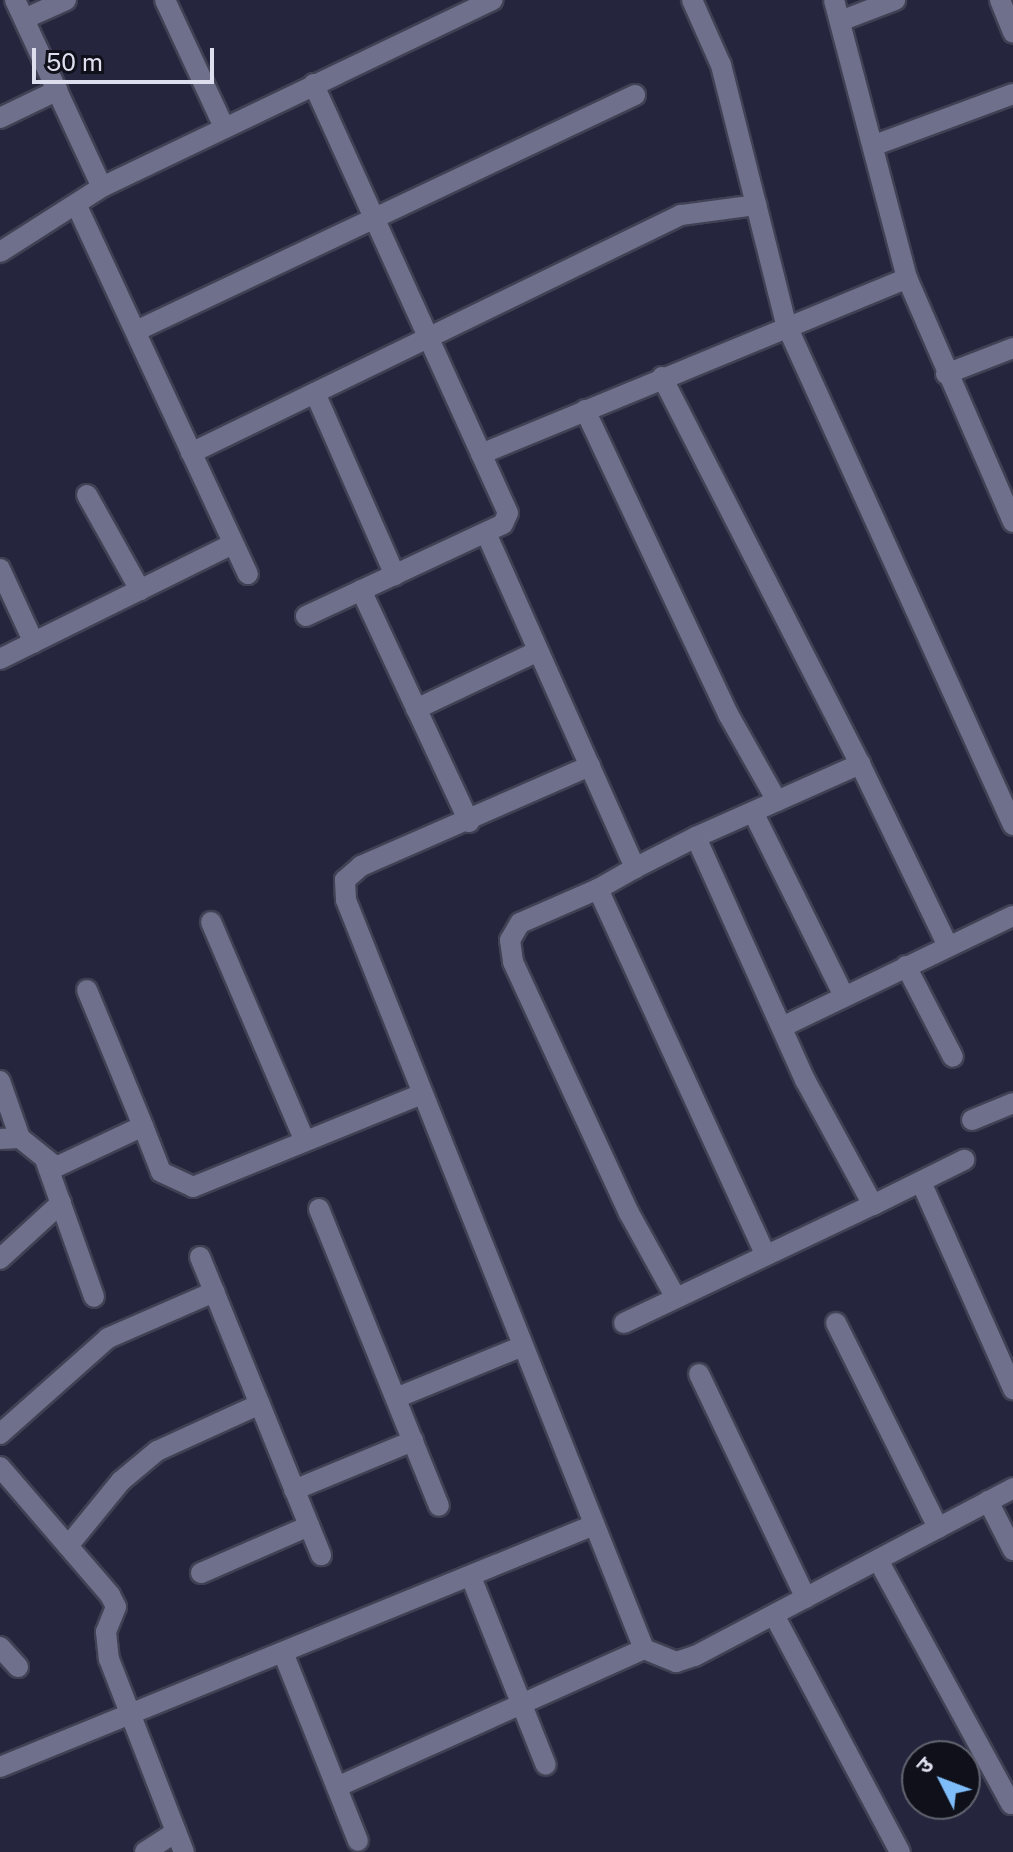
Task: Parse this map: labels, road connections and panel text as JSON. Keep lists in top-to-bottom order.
{
  "scale_bar": "50 m",
  "north": "top left"
}
